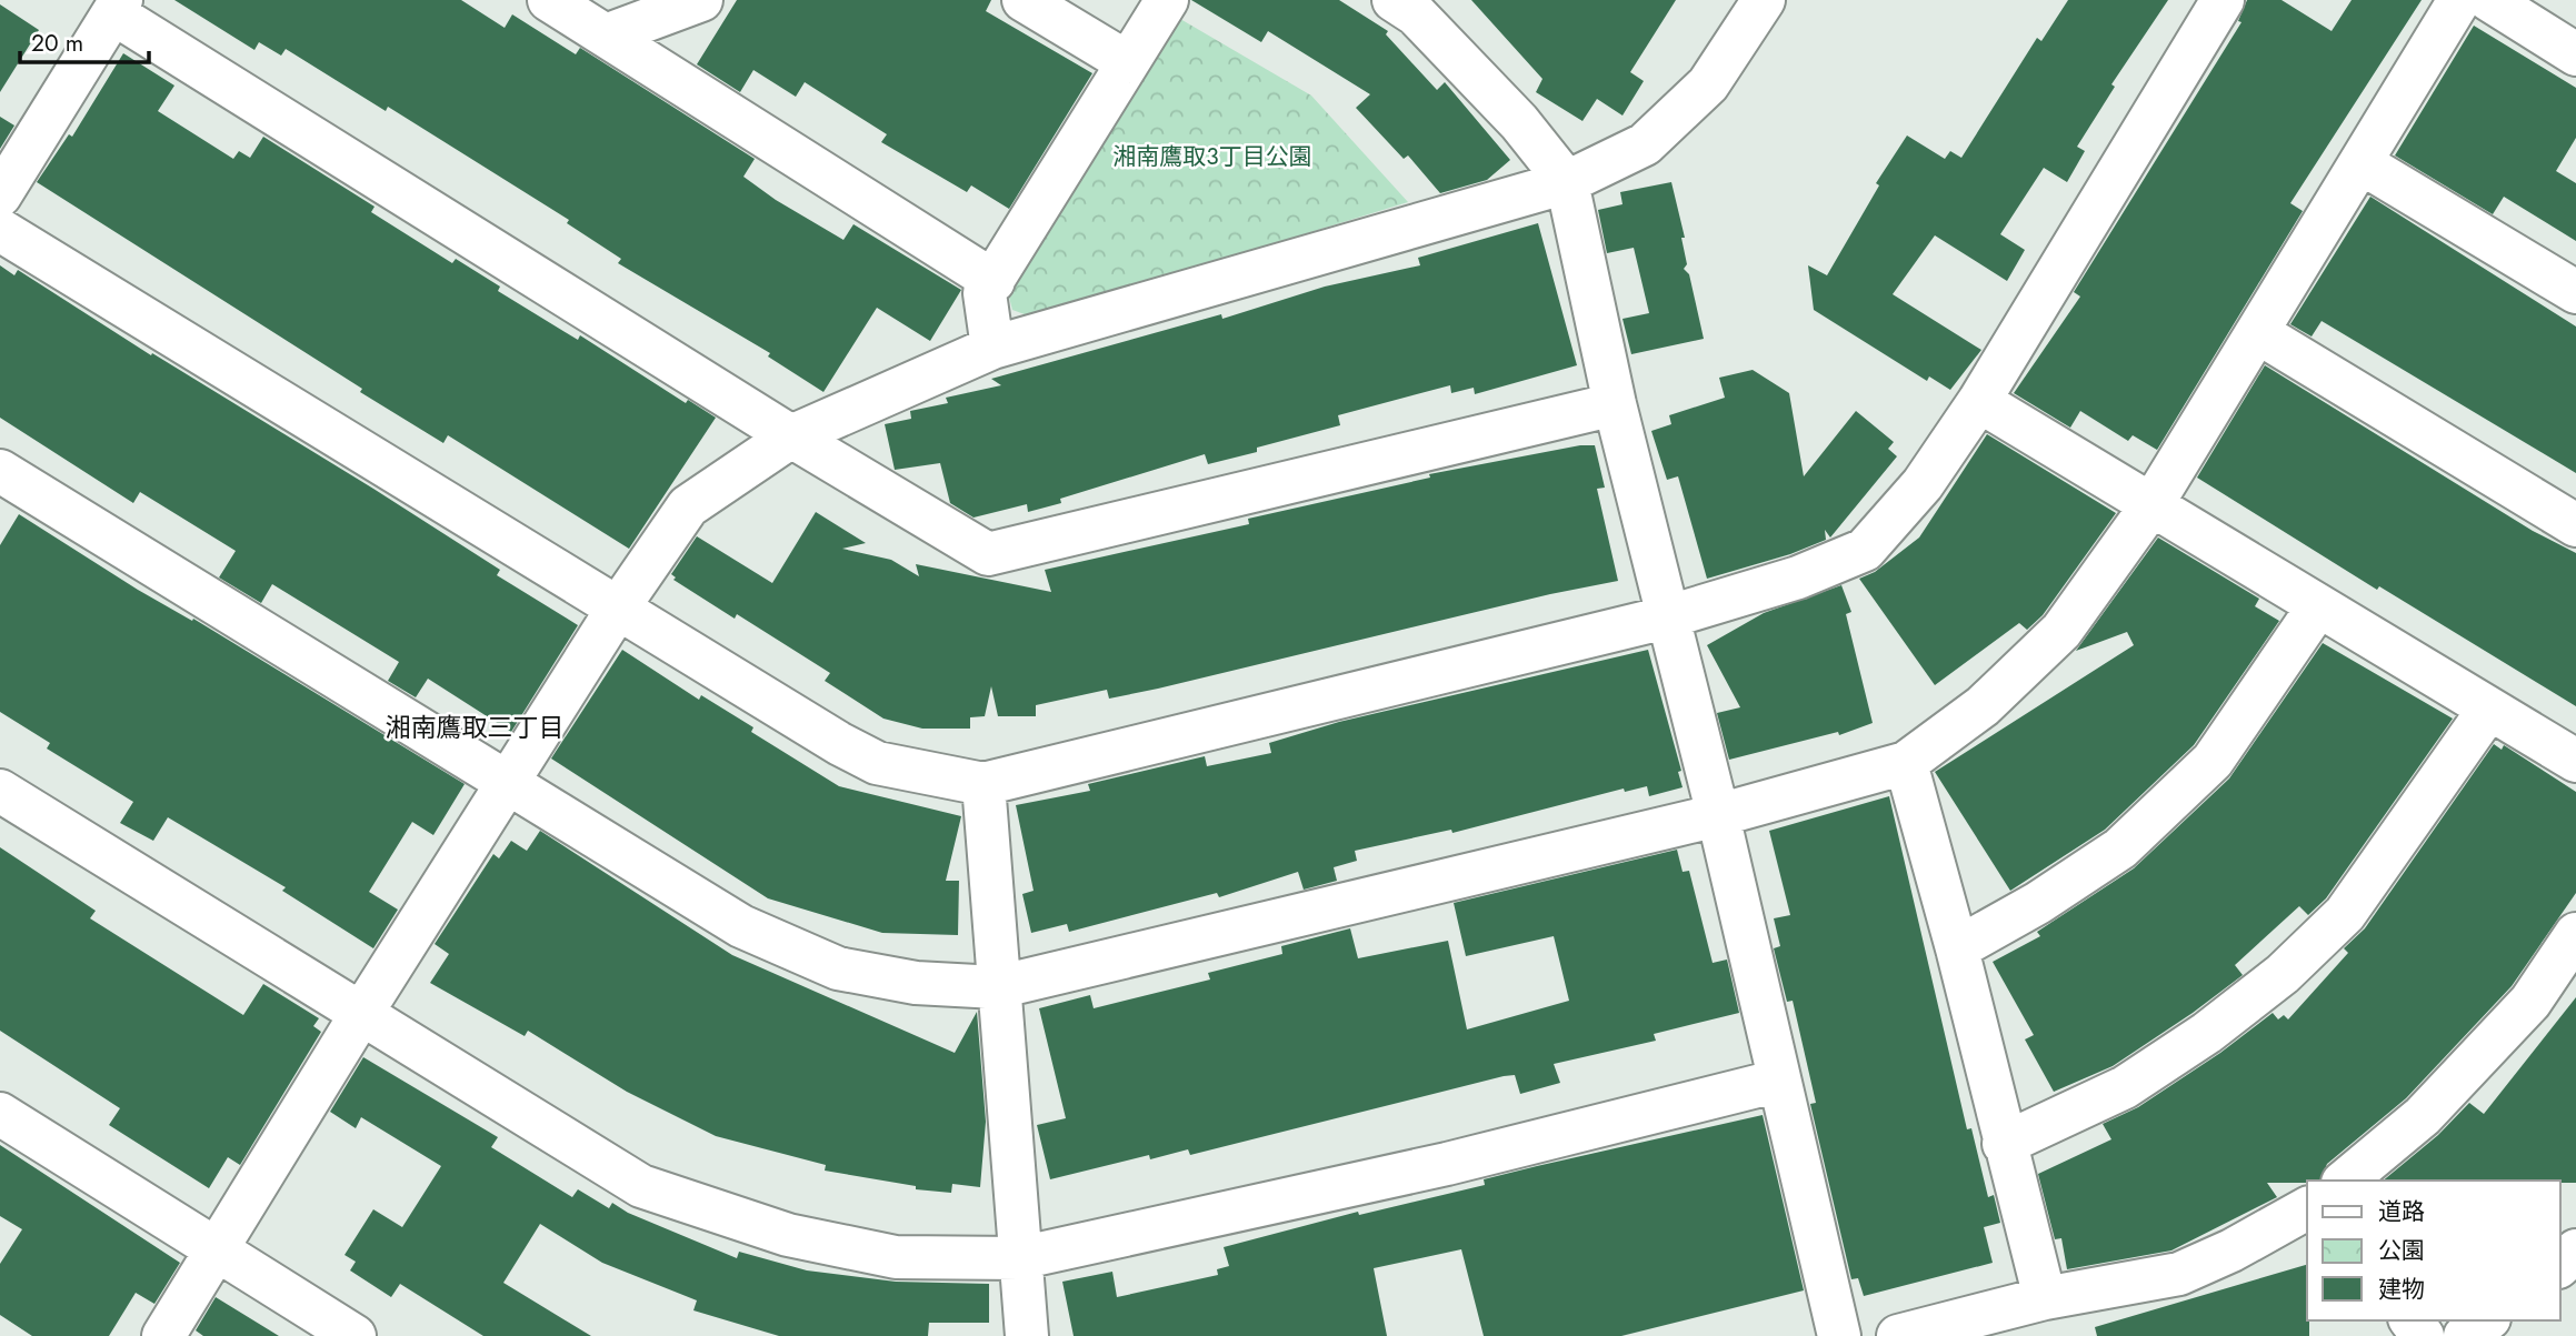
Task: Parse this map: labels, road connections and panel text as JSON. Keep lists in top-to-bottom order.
{
  "districts": ["湘南鷹取三丁目"],
  "parks": ["湘南鷹取3丁目公園"],
  "legend": ["道路", "公園", "建物"],
  "scale_bar": "20 m"
}
